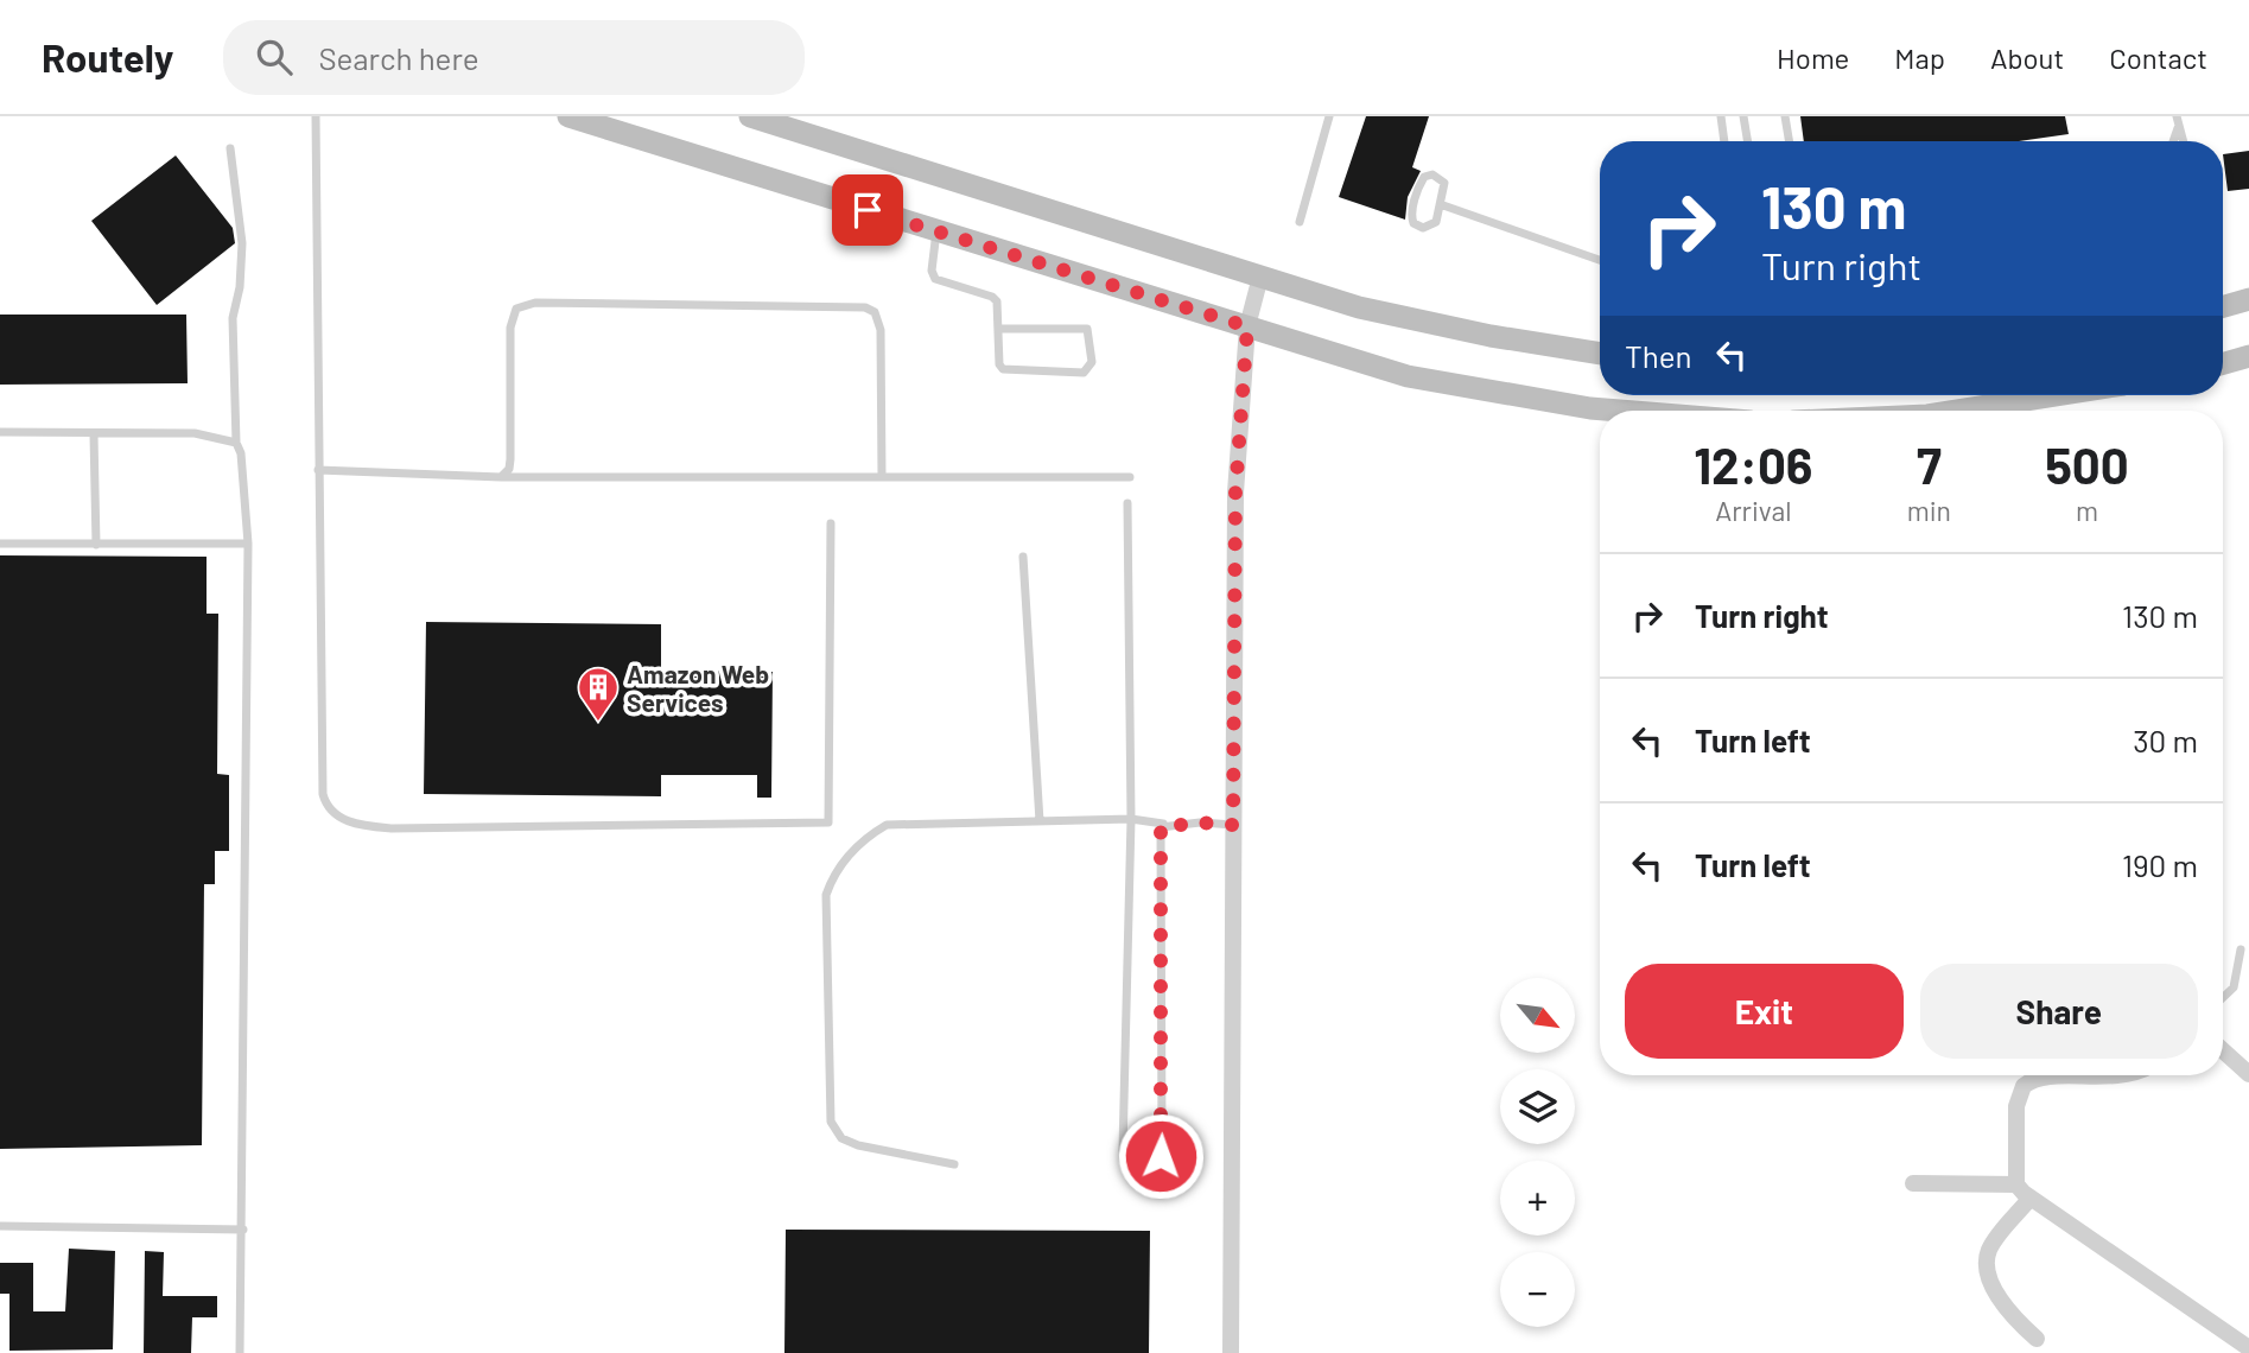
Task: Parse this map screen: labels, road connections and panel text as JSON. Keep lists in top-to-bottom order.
{
  "places": {
    "building": ["Amazon Web Services"]
  },
  "north": "bottom right",
  "page": {
    "header": "Routely",
    "search": "Search here",
    "nav": [
      "Home",
      "Map",
      "About",
      "Contact"
    ],
    "turn": ["130 m", "Turn right"],
    "then": "Then",
    "eta": [
      "12:06",
      "Arrival",
      "7",
      "min",
      "500",
      "m"
    ],
    "list": [
      {
        "name": "Turn right",
        "value": "130 m"
      },
      {
        "name": "Turn left",
        "value": "30 m"
      },
      {
        "name": "Turn left",
        "value": "190 m"
      }
    ],
    "buttons": ["Exit", "Share"],
    "map_buttons": ["+", "−"]
  }
}
